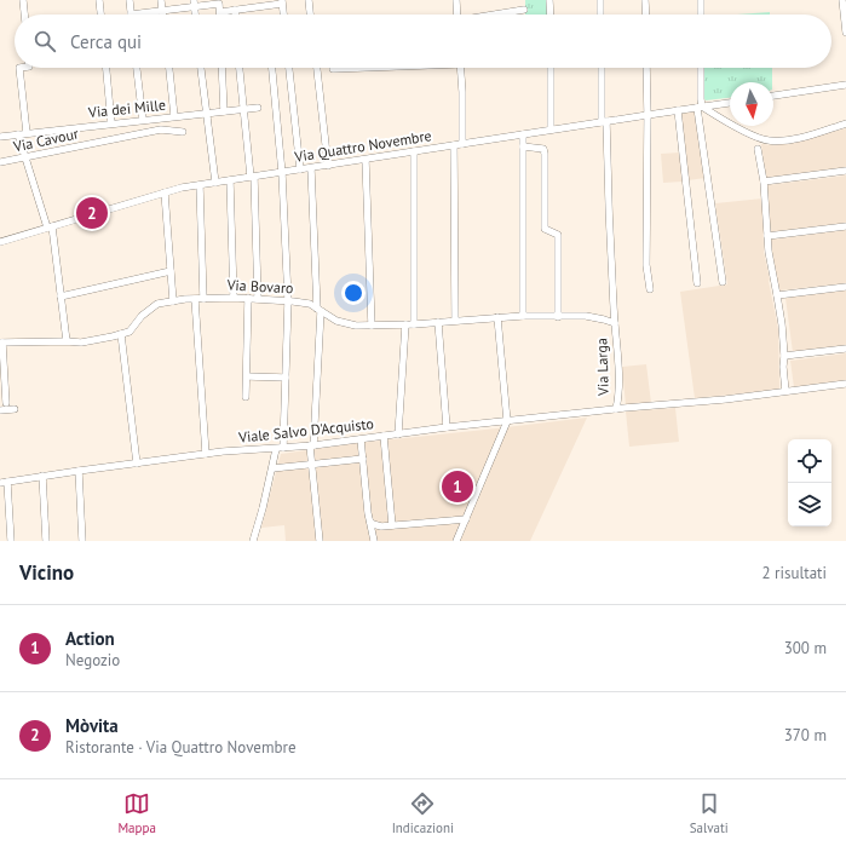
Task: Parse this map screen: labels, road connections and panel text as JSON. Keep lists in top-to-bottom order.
{
  "streets": {
    "street": [
      "Via dei Mille",
      "Via Cavour",
      "Via Quattro Novembre",
      "Via Bovaro",
      "Via Larga",
      "Viale Salvo D'Acquisto"
    ]
  },
  "crossings": [
    ["Via Quattro Novembre", "Via Larga"],
    ["Via Bovaro", "Via Larga"],
    ["Via Larga", "Viale Salvo D'Acquisto"]
  ],
  "north": "bottom",
  "page": {
    "search": "Cerca qui",
    "pins": ["2", "1"],
    "heading": ["Vicino", "2 risultati"],
    "list": [
      {
        "mark": "1",
        "name": "Action",
        "note": "Negozio",
        "value": "300 m"
      },
      {
        "mark": "2",
        "name": "Mòvita",
        "note": "Ristorante · Via Quattro Novembre",
        "value": "370 m"
      }
    ],
    "nav": ["Mappa", "Indicazioni", "Salvati"]
  }
}
